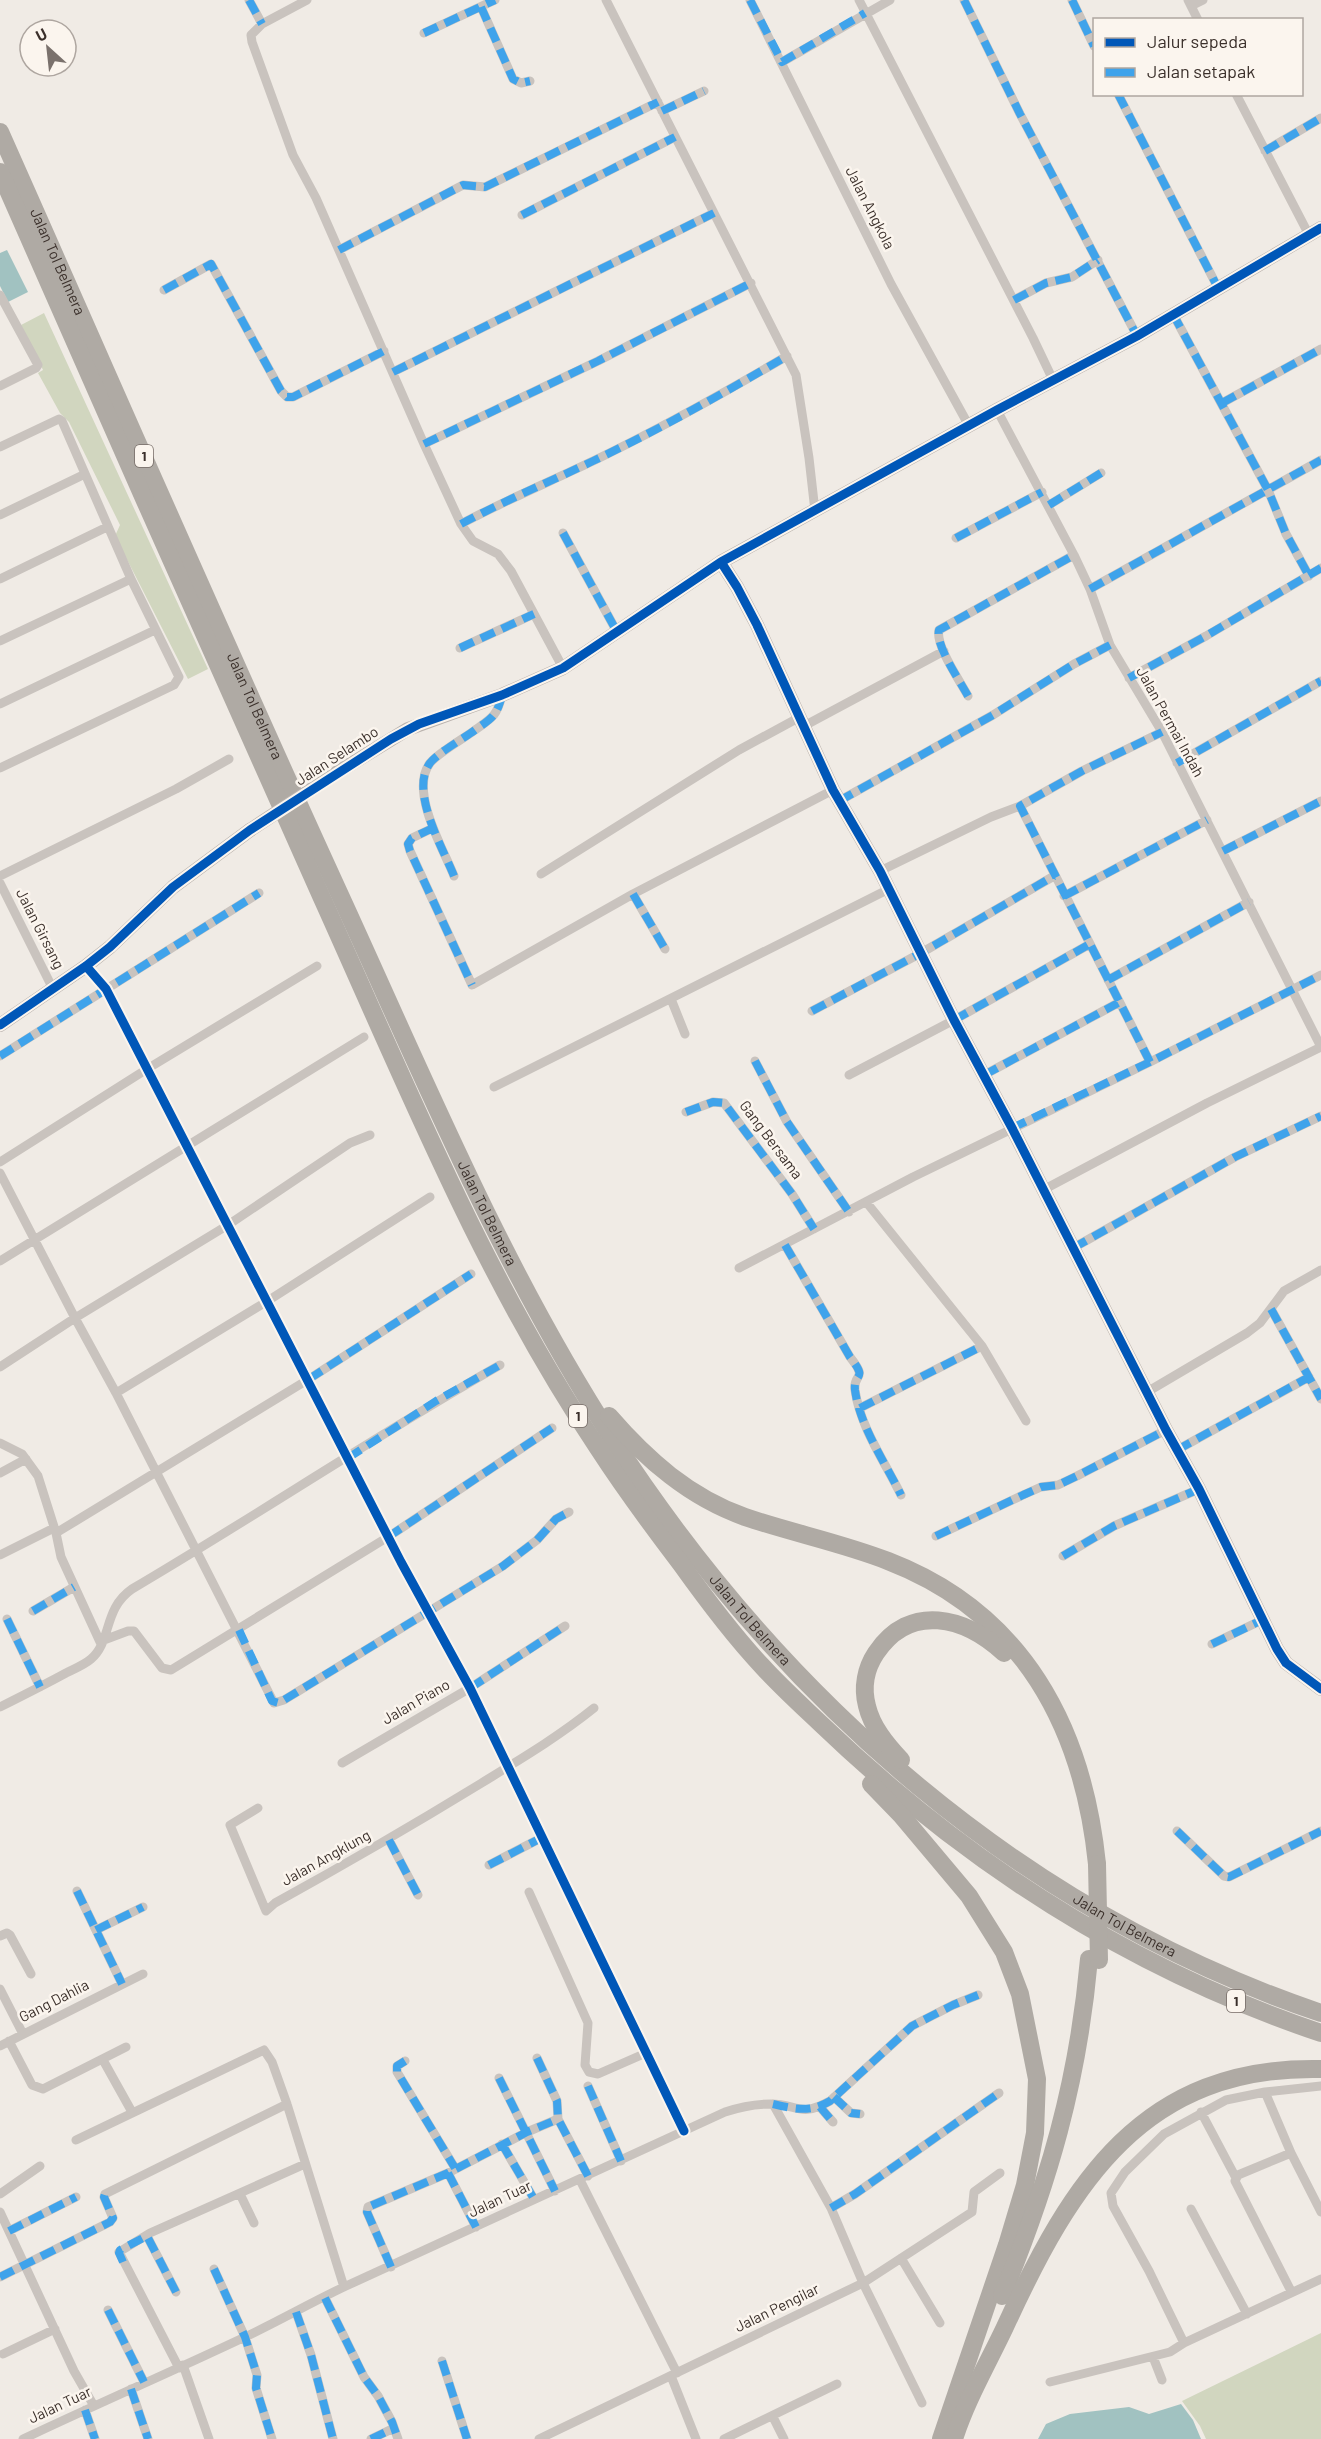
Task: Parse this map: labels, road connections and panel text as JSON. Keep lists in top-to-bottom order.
{
  "streets": {
    "highway": ["Jalan Tol Belmera", "1"],
    "street": [
      "Jalan Angkola",
      "Jalan Permai Indah",
      "Jalan Selambo",
      "Jalan Girsang",
      "Gang Bersama",
      "Jalan Piano",
      "Jalan Angklung",
      "Gang Dahlia",
      "Jalan Tuar",
      "Jalan Pengilar"
    ]
  },
  "crossings": [
    ["Jalan Angkola", "Jalan Selambo"],
    ["Jalan Permai Indah", "Jalan Selambo"],
    ["Jalan Selambo", "Jalan Girsang"]
  ],
  "legend": ["Jalur sepeda", "Jalan setapak"],
  "north": "top left"
}
